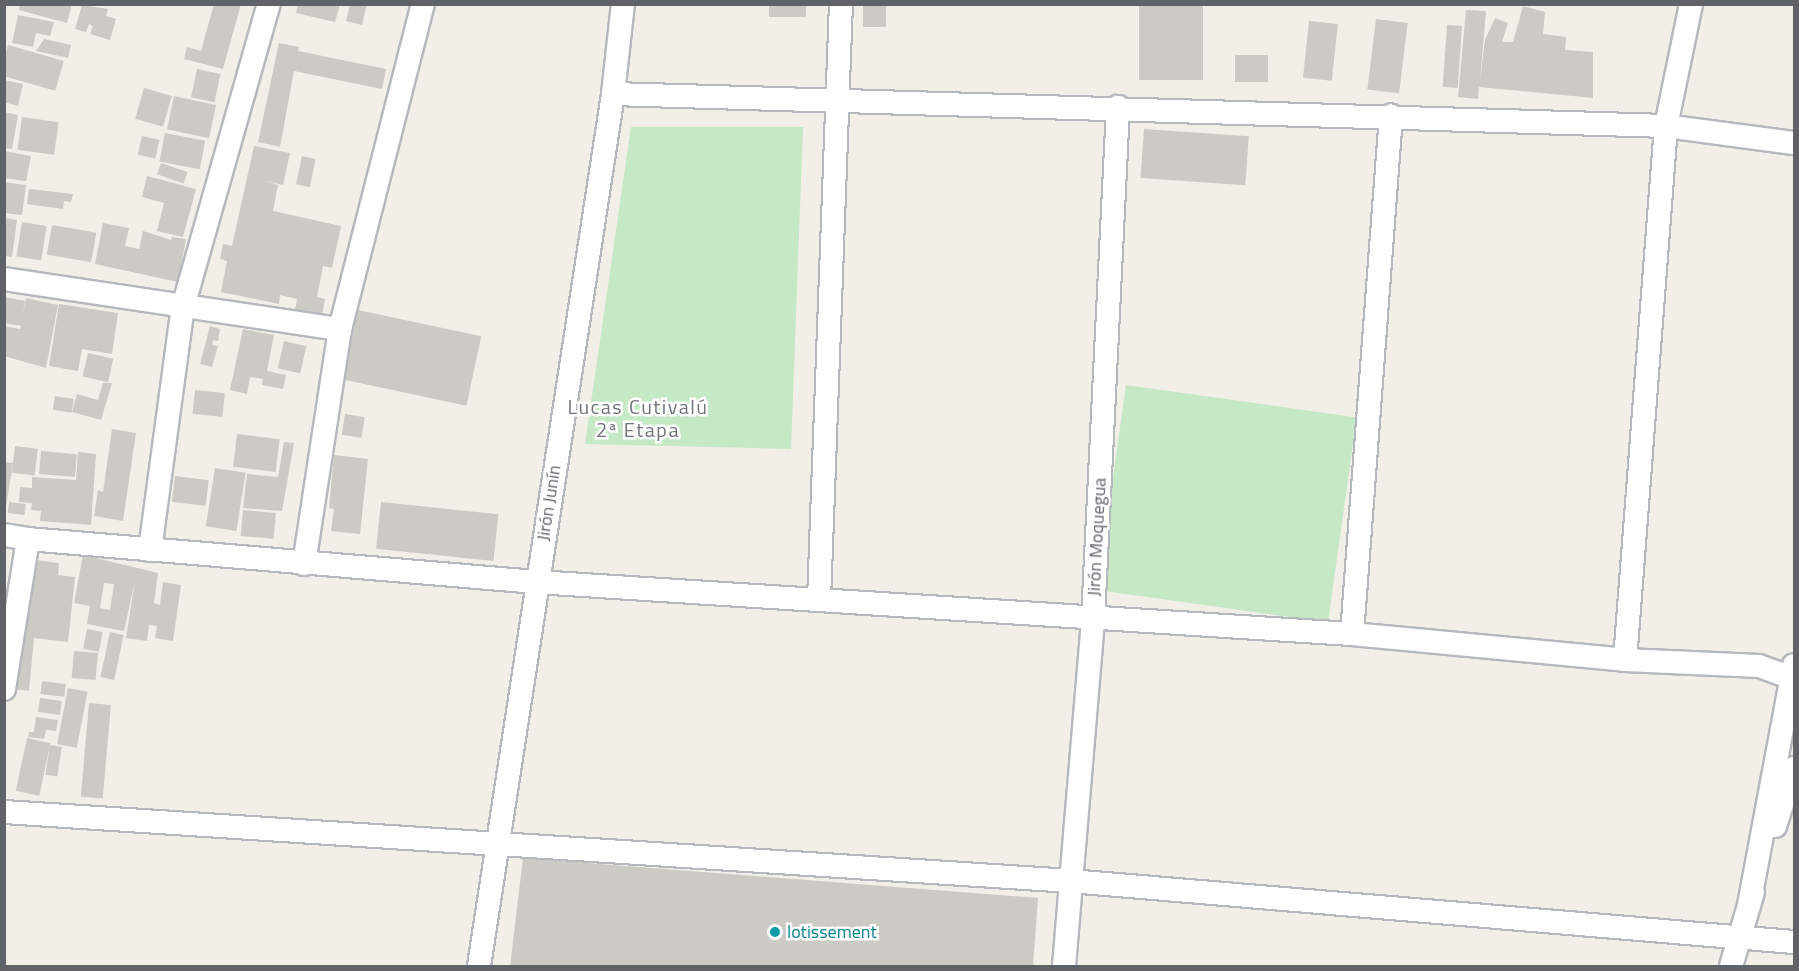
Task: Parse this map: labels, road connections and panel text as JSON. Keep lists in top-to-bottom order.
{
  "streets": {
    "street": ["Jirón Junín", "Jirón Moquegua"]
  },
  "districts": ["Lucas Cutivalú 2ª Etapa"],
  "places": ["lotissement"]
}
